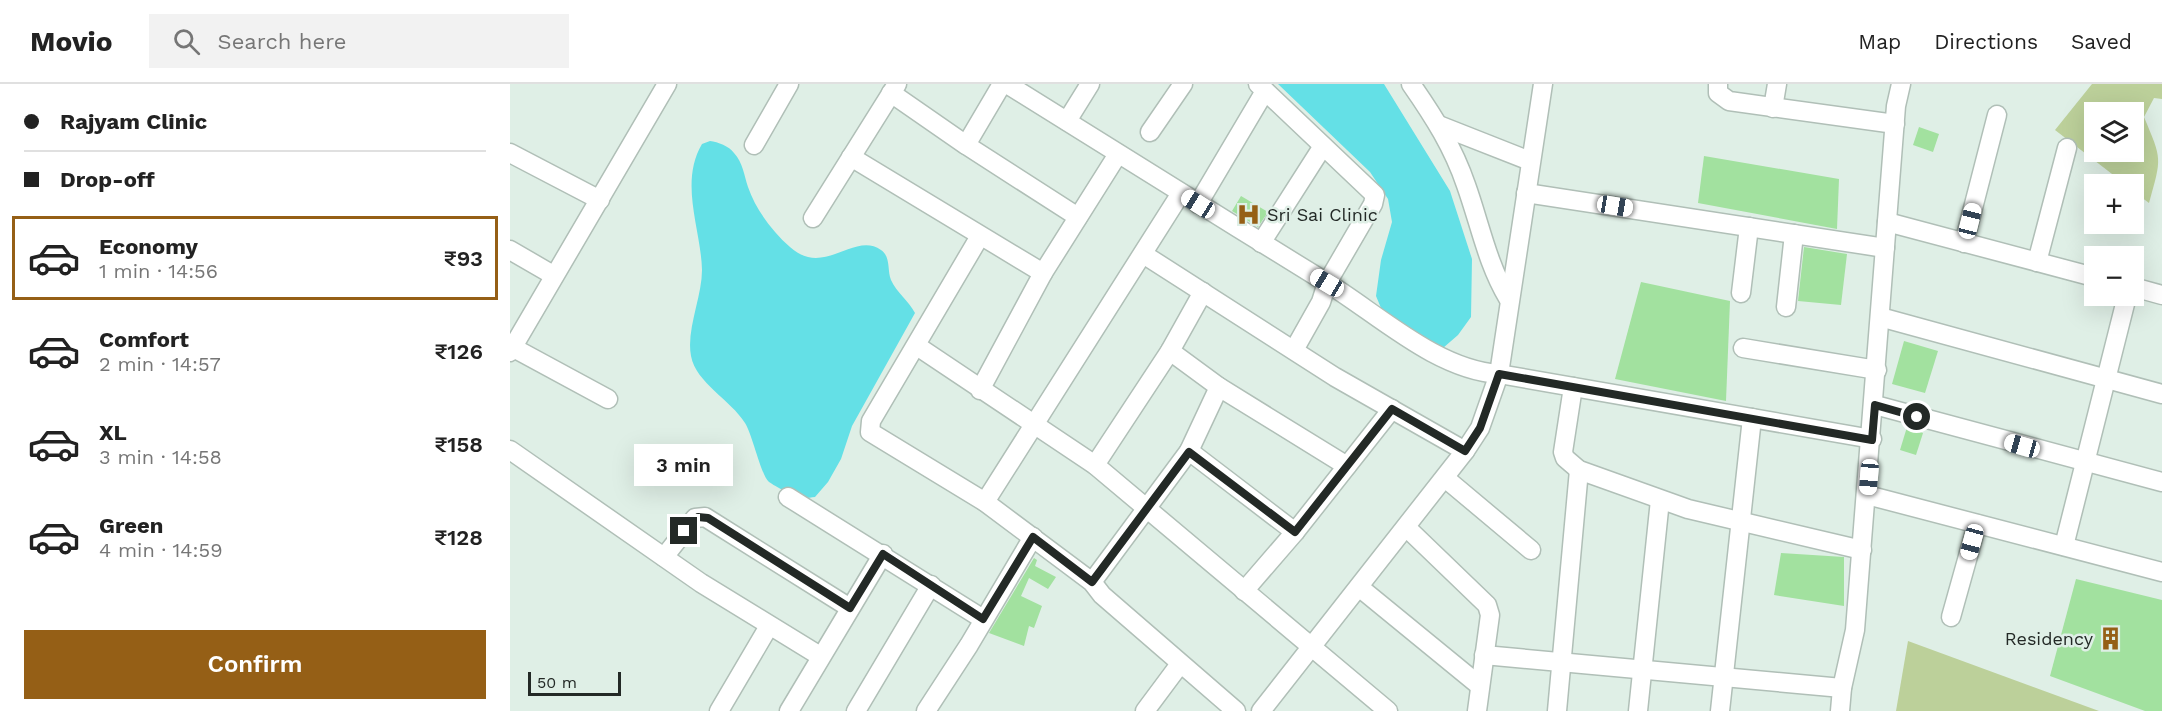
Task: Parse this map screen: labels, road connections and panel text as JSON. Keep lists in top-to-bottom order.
{
  "places": {
    "hospital": ["Sri Sai Clinic"],
    "building": ["Residency"]
  },
  "scale_bar": "50 m",
  "page": {
    "header": "Movio",
    "search": "Search here",
    "nav": ["Map", "Directions", "Saved"],
    "banner": ["Rajyam Clinic", "Drop-off"],
    "map_buttons": ["+", "−"],
    "list": [
      {
        "name": "Economy",
        "note": "1 min · 14:56",
        "value": "₹93"
      },
      {
        "name": "Comfort",
        "note": "2 min · 14:57",
        "value": "₹126"
      },
      {
        "name": "XL",
        "note": "3 min · 14:58",
        "value": "₹158"
      },
      {
        "name": "Green",
        "note": "4 min · 14:59",
        "value": "₹128"
      }
    ],
    "bubble": "3 min",
    "buttons": "Confirm",
    "scale": "50 m"
  }
}
